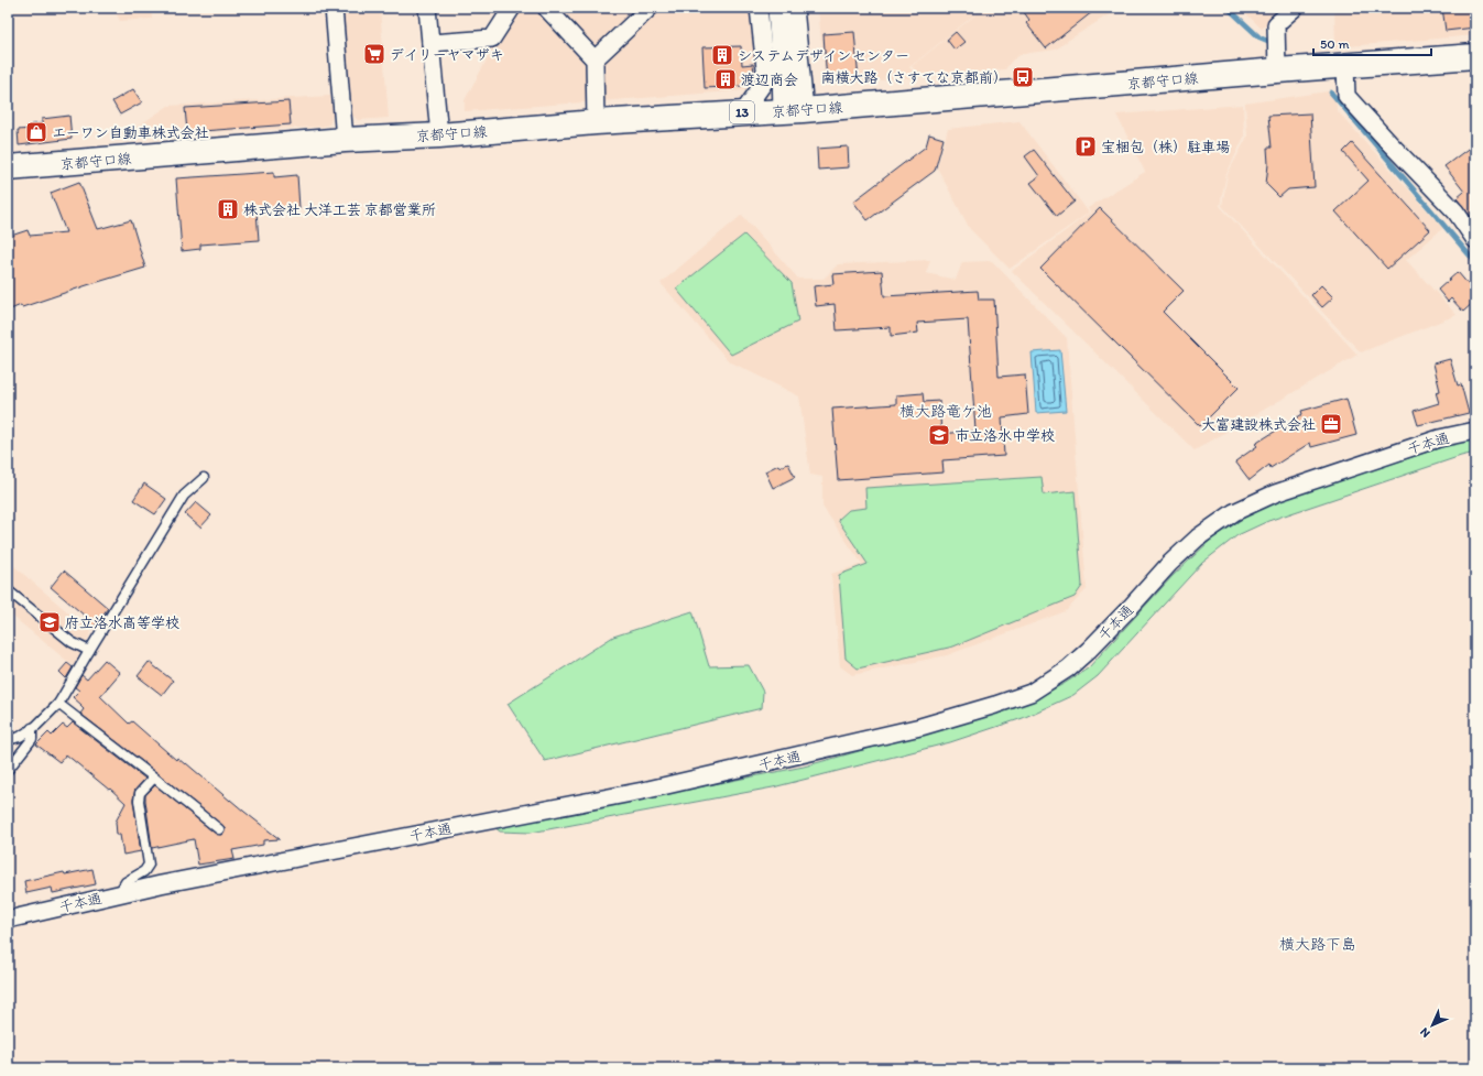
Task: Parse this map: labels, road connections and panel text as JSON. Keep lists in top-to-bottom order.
{
  "streets": {
    "main road": ["京都守口線", "13"],
    "street": ["千本通"]
  },
  "districts": ["横大路竜ケ池", "横大路下島"],
  "places": {
    "supermarket": ["デイリーヤマザキ"],
    "building": ["システムデザインセンター", "渡辺商会", "株式会社 大洋工芸 京都営業所"],
    "bus stop": ["南横大路（さすてな京都前）"],
    "shop": ["エーワン自動車株式会社"],
    "parking": ["宝梱包（株）駐車場"],
    "office": ["大富建設株式会社"],
    "school or university": ["市立洛水中学校", "府立洛水高等学校"]
  },
  "scale_bar": "50 m",
  "north": "bottom left"
}
